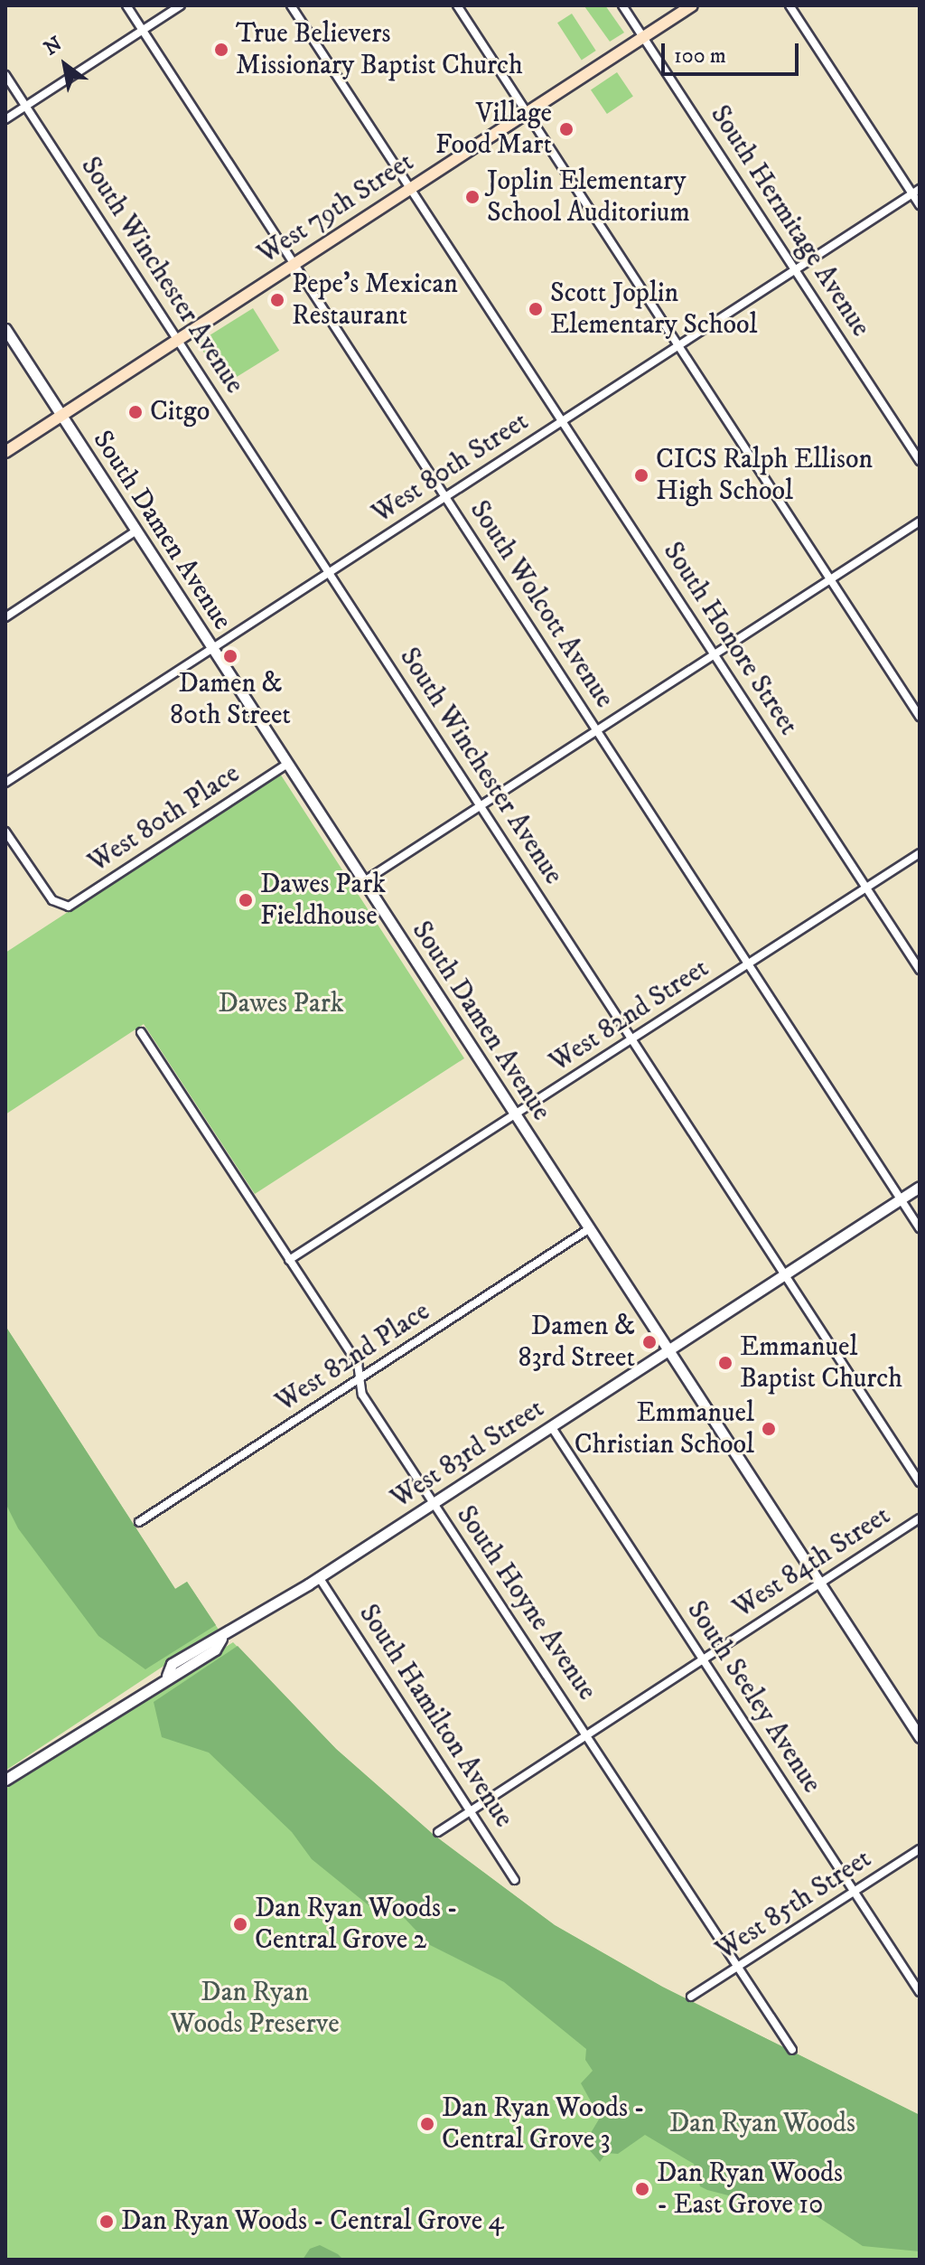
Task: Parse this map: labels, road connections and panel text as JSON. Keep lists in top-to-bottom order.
{
  "streets": {
    "main road": ["West 79th Street"],
    "street": [
      "South Hermitage Avenue",
      "South Winchester Avenue",
      "West 80th Street",
      "South Damen Avenue",
      "South Wolcott Avenue",
      "South Honore Street",
      "West 80th Place",
      "West 82nd Street",
      "West 82nd Place",
      "West 83rd Street",
      "West 84th Street",
      "South Hoyne Avenue",
      "South Seeley Avenue",
      "South Hamilton Avenue",
      "West 85th Street"
    ]
  },
  "crossings": [
    ["West 79th Street", "South Hermitage Avenue"],
    ["West 79th Street", "South Winchester Avenue"],
    ["West 79th Street", "South Damen Avenue"],
    ["West 79th Street", "South Wolcott Avenue"],
    ["West 79th Street", "South Honore Street"],
    ["South Hermitage Avenue", "West 80th Street"],
    ["South Winchester Avenue", "West 80th Street"],
    ["South Winchester Avenue", "West 82nd Street"],
    ["South Winchester Avenue", "West 83rd Street"],
    ["West 80th Street", "South Damen Avenue"],
    ["West 80th Street", "South Wolcott Avenue"],
    ["West 80th Street", "South Honore Street"],
    ["South Damen Avenue", "West 80th Place"],
    ["South Damen Avenue", "West 82nd Street"],
    ["South Damen Avenue", "West 82nd Place"],
    ["South Damen Avenue", "West 83rd Street"],
    ["South Damen Avenue", "West 84th Street"],
    ["South Wolcott Avenue", "West 82nd Street"],
    ["South Wolcott Avenue", "West 83rd Street"],
    ["South Honore Street", "West 82nd Street"],
    ["West 82nd Street", "South Hoyne Avenue"],
    ["West 82nd Place", "South Hoyne Avenue"],
    ["West 83rd Street", "South Hoyne Avenue"],
    ["West 83rd Street", "South Seeley Avenue"],
    ["West 83rd Street", "South Hamilton Avenue"],
    ["West 84th Street", "South Hoyne Avenue"],
    ["West 84th Street", "South Seeley Avenue"],
    ["West 84th Street", "South Hamilton Avenue"],
    ["South Hoyne Avenue", "West 85th Street"],
    ["South Seeley Avenue", "West 85th Street"]
  ],
  "parks": ["Dawes Park", "Dan Ryan Woods Preserve", "Dan Ryan Woods"],
  "places": [
    "True Believers Missionary Baptist Church",
    "Village Food Mart",
    "Joplin Elementary School Auditorium",
    "Pepe's Mexican Restaurant",
    "Scott Joplin Elementary School",
    "Citgo",
    "CICS Ralph Ellison High School",
    "Damen & 80th Street",
    "Dawes Park Fieldhouse",
    "Damen & 83rd Street",
    "Emmanuel Baptist Church",
    "Emmanuel Christian School",
    "Dan Ryan Woods - Central Grove 2",
    "Dan Ryan Woods - Central Grove 3",
    "Dan Ryan Woods - East Grove 10",
    "Dan Ryan Woods - Central Grove 4"
  ],
  "scale_bar": "100 m",
  "north": "top left"
}
